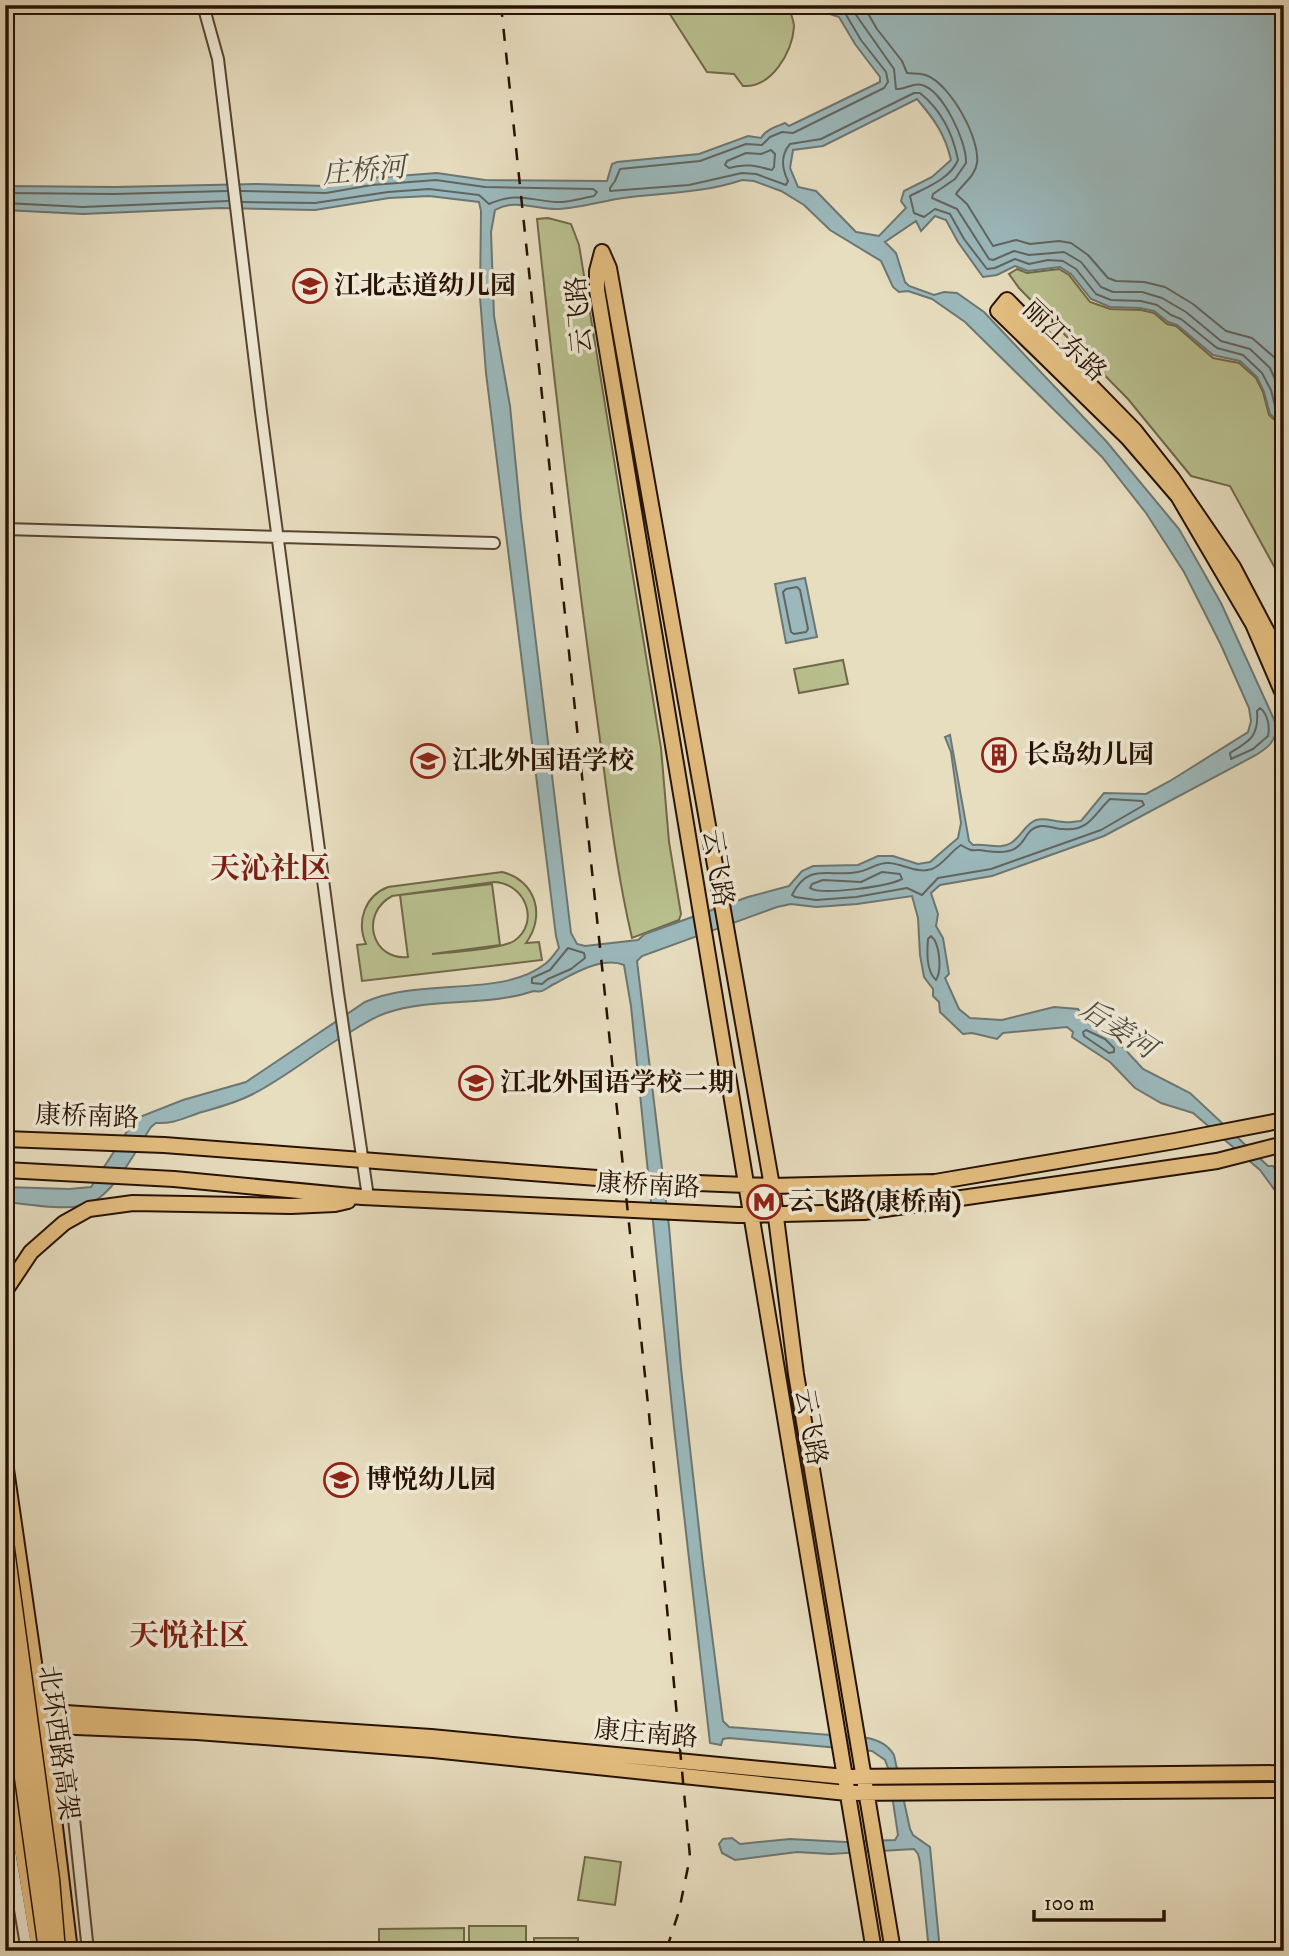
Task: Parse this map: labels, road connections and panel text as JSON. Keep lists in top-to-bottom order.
{
  "streets": {
    "highway": ["北环西路高架"],
    "main road": [
      "云飞路",
      "丽江东路",
      "康桥南路",
      "康庄南路"
    ]
  },
  "crossings": [
    ["云飞路", "康桥南路"],
    ["云飞路", "康庄南路"]
  ],
  "districts": ["天沁社区", "天悦社区"],
  "water": ["庄桥河", "后姜河"],
  "places": {
    "school or university": [
      "江北志道幼儿园",
      "江北外国语学校",
      "江北外国语学校二期",
      "博悦幼儿园"
    ],
    "building": ["长岛幼儿园"],
    "metro station": ["云飞路(康桥南)"]
  },
  "scale_bar": "100 m"
}
